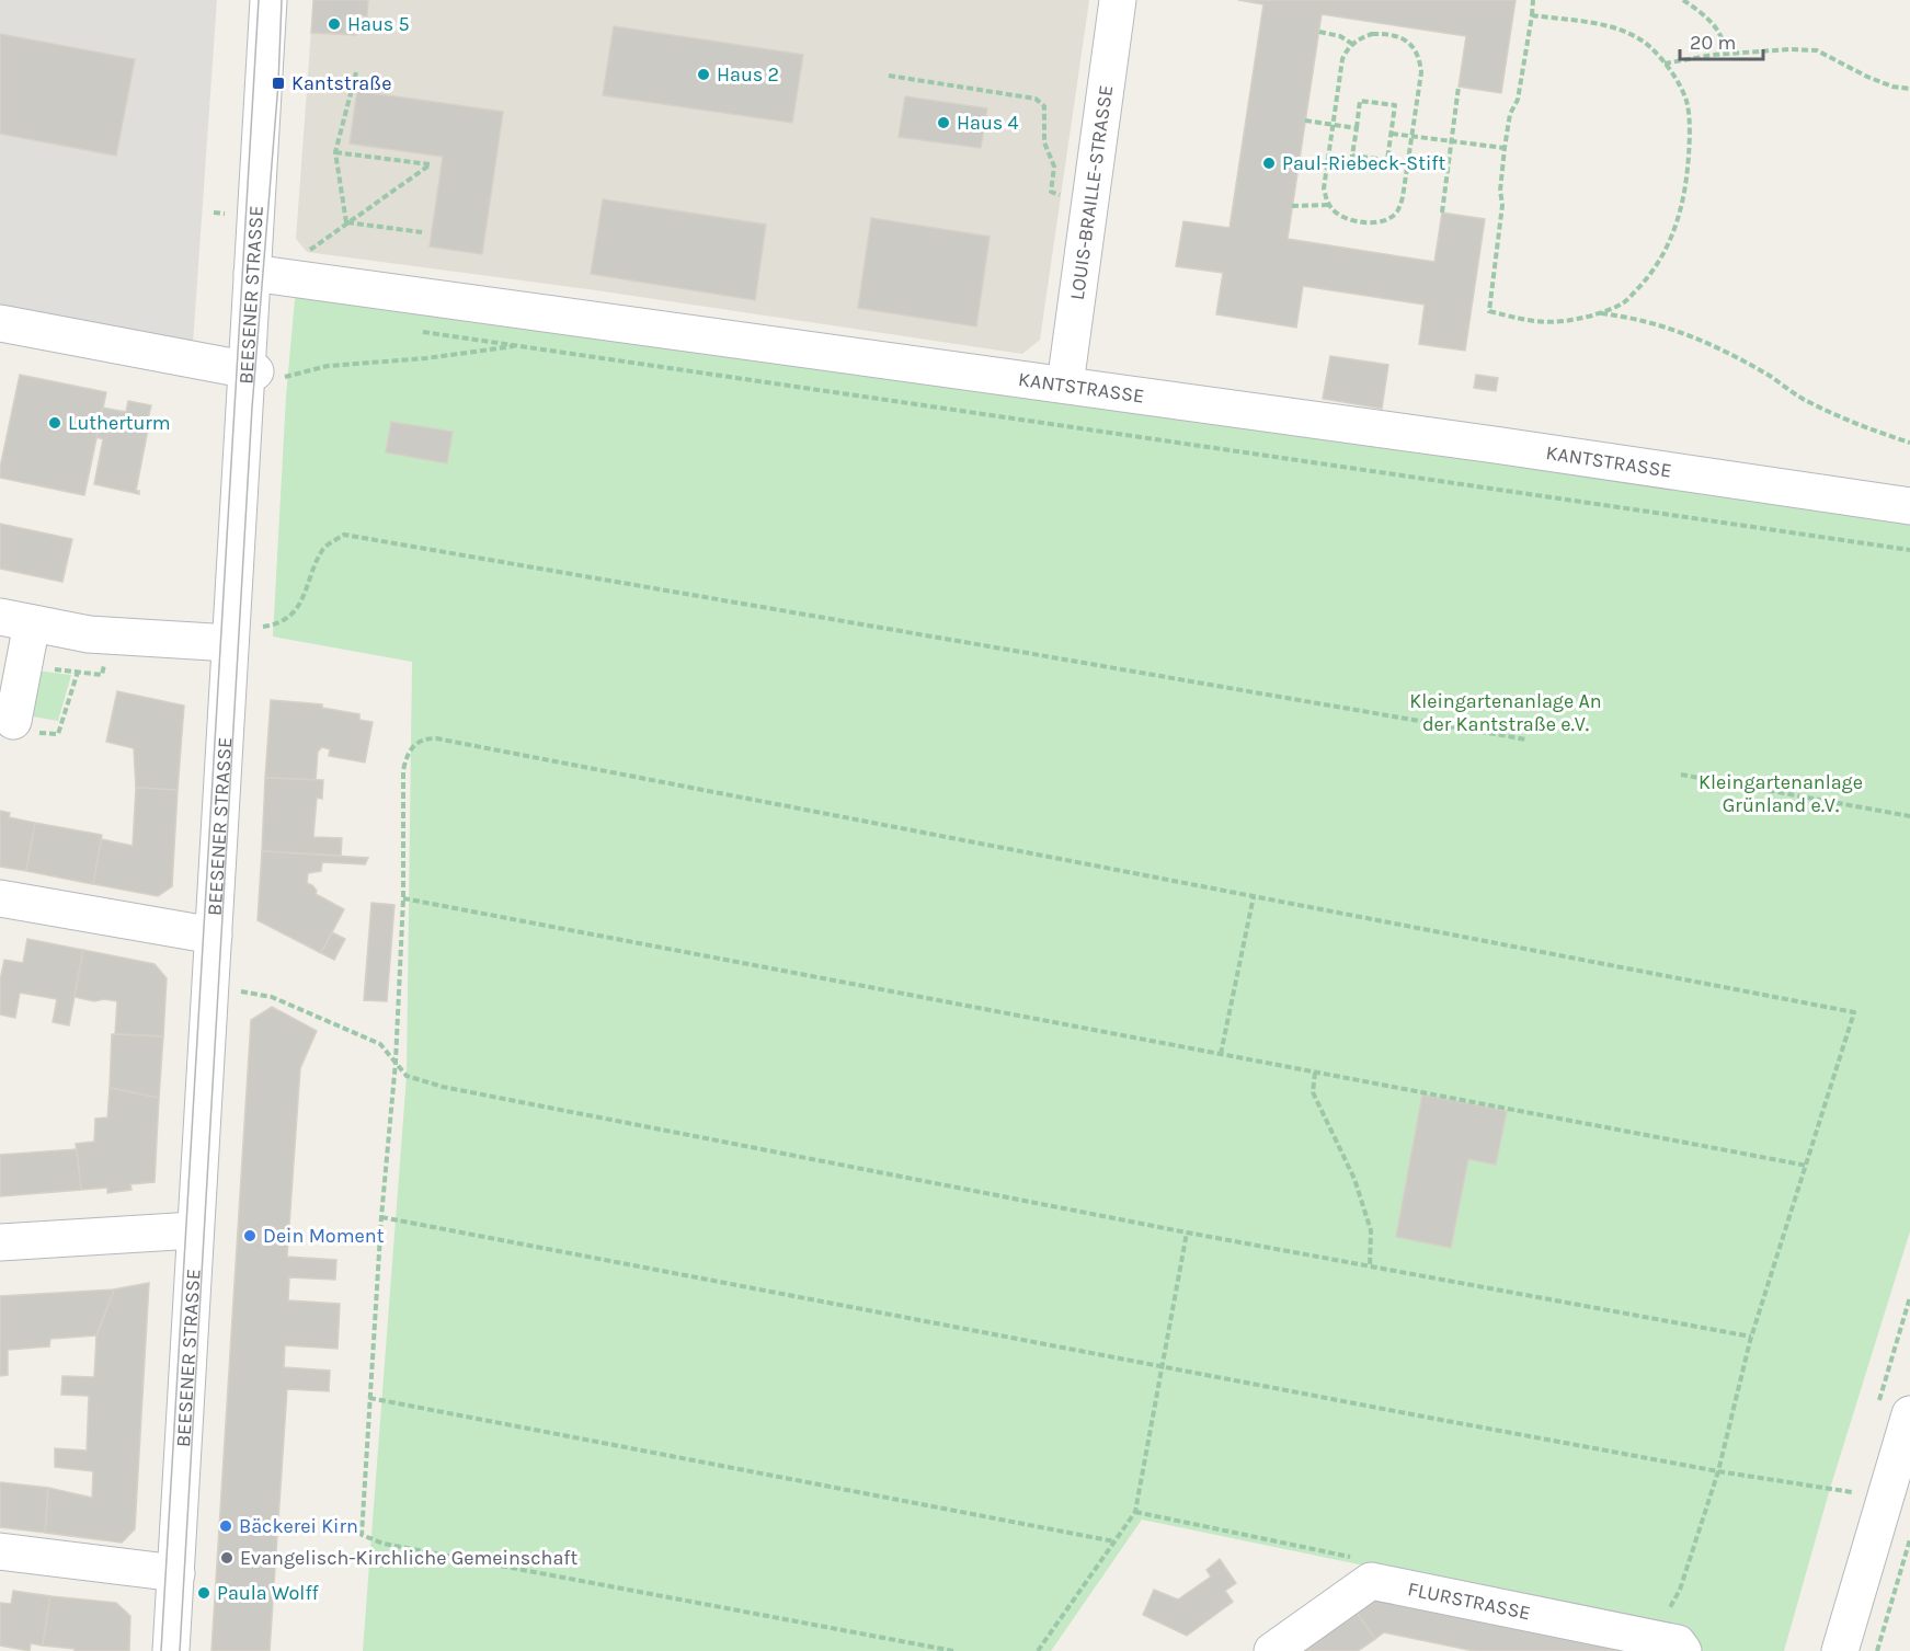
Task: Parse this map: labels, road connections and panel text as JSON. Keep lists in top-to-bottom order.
{
  "streets": {
    "street": [
      "LOUIS-BRAILLE-STRASSE",
      "BEESENER STRASSE",
      "KANTSTRASSE",
      "FLURSTRASSE"
    ]
  },
  "crossings": [
    ["LOUIS-BRAILLE-STRASSE", "KANTSTRASSE"],
    ["BEESENER STRASSE", "KANTSTRASSE"]
  ],
  "parks": ["Kleingartenanlage An der Kantstraße e.V.", "Kleingartenanlage Grünland e.V."],
  "places": {
    "other": [
      "Haus 5",
      "Haus 2",
      "Haus 4",
      "Paul-Riebeck-Stift",
      "Lutherturm",
      "Dein Moment",
      "Bäckerei Kirn",
      "Evangelisch-Kirchliche Gemeinschaft",
      "Paula Wolff"
    ],
    "transit": ["Kantstraße"]
  },
  "scale_bar": "20 m"
}
